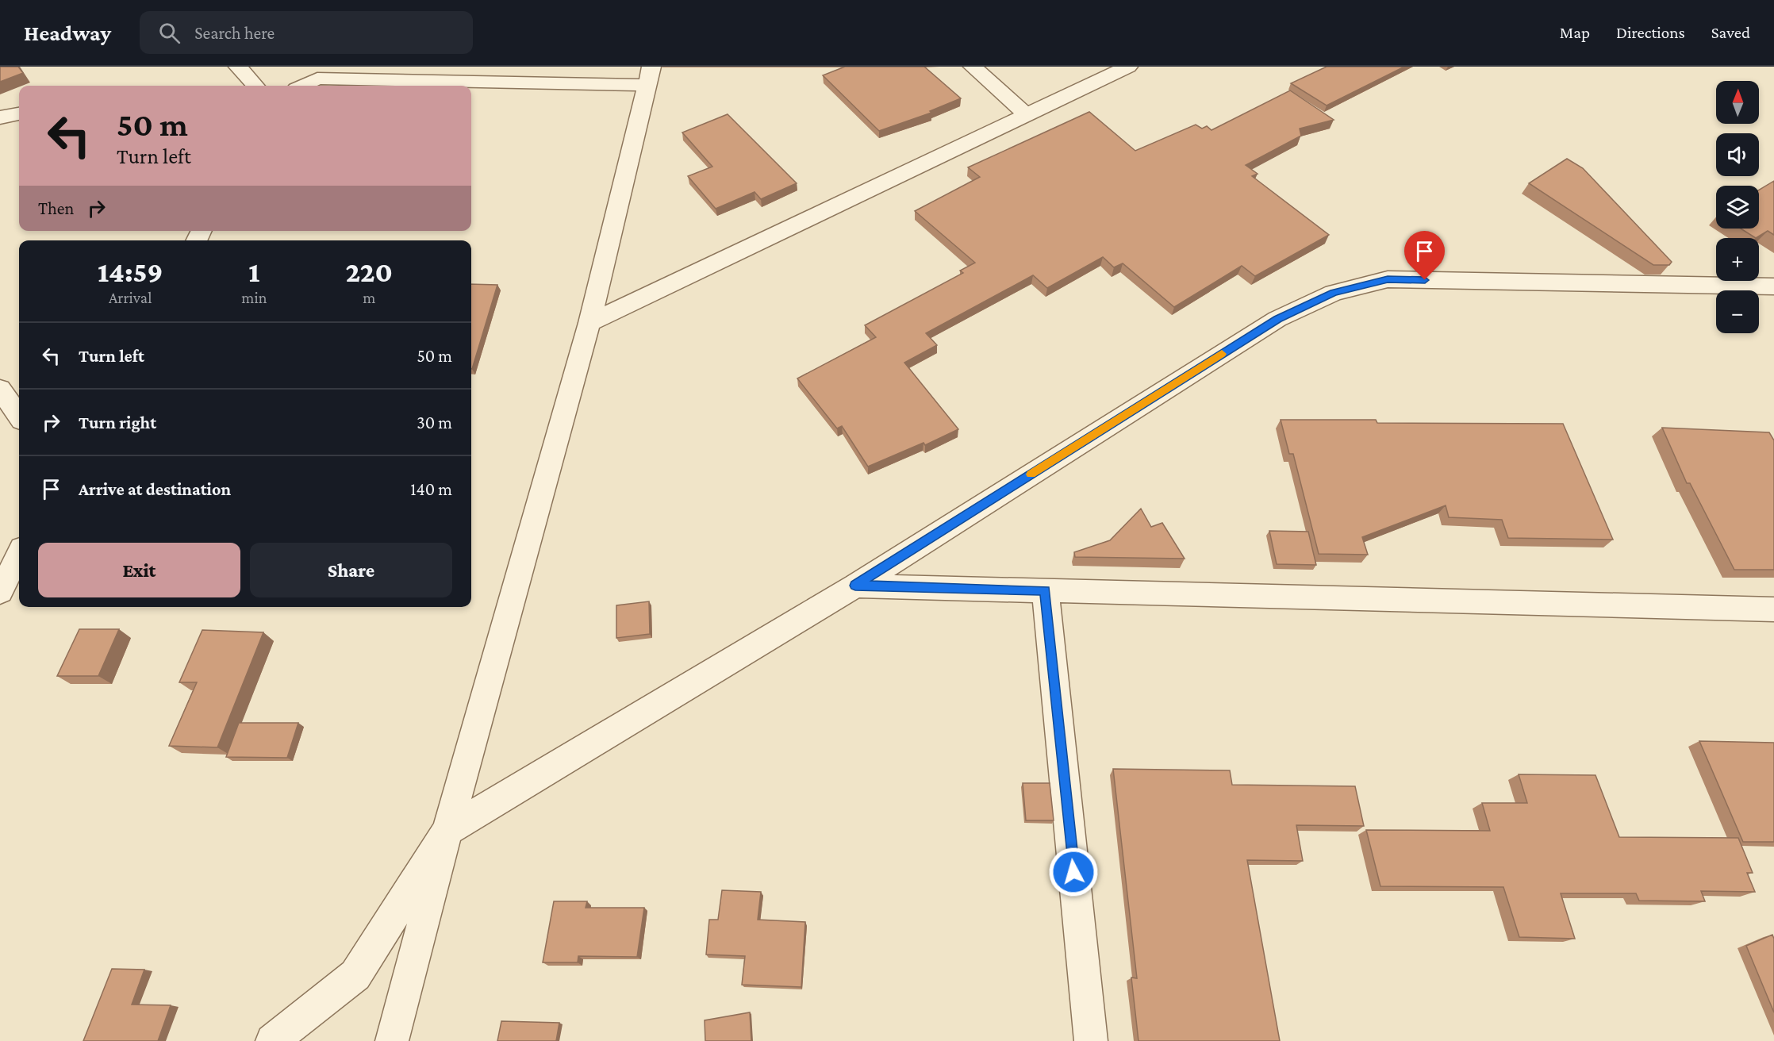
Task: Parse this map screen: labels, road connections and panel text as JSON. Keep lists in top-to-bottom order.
{
  "north": "top",
  "page": {
    "header": "Headway",
    "search": "Search here",
    "nav": ["Map", "Directions", "Saved"],
    "map_buttons": ["+", "−"],
    "turn": ["50 m", "Turn left"],
    "then": "Then",
    "eta": [
      "14:59",
      "Arrival",
      "1",
      "min",
      "220",
      "m"
    ],
    "list": [
      {
        "name": "Turn left",
        "value": "50 m"
      },
      {
        "name": "Turn right",
        "value": "30 m"
      },
      {
        "name": "Arrive at destination",
        "value": "140 m"
      }
    ],
    "buttons": ["Exit", "Share"]
  }
}
